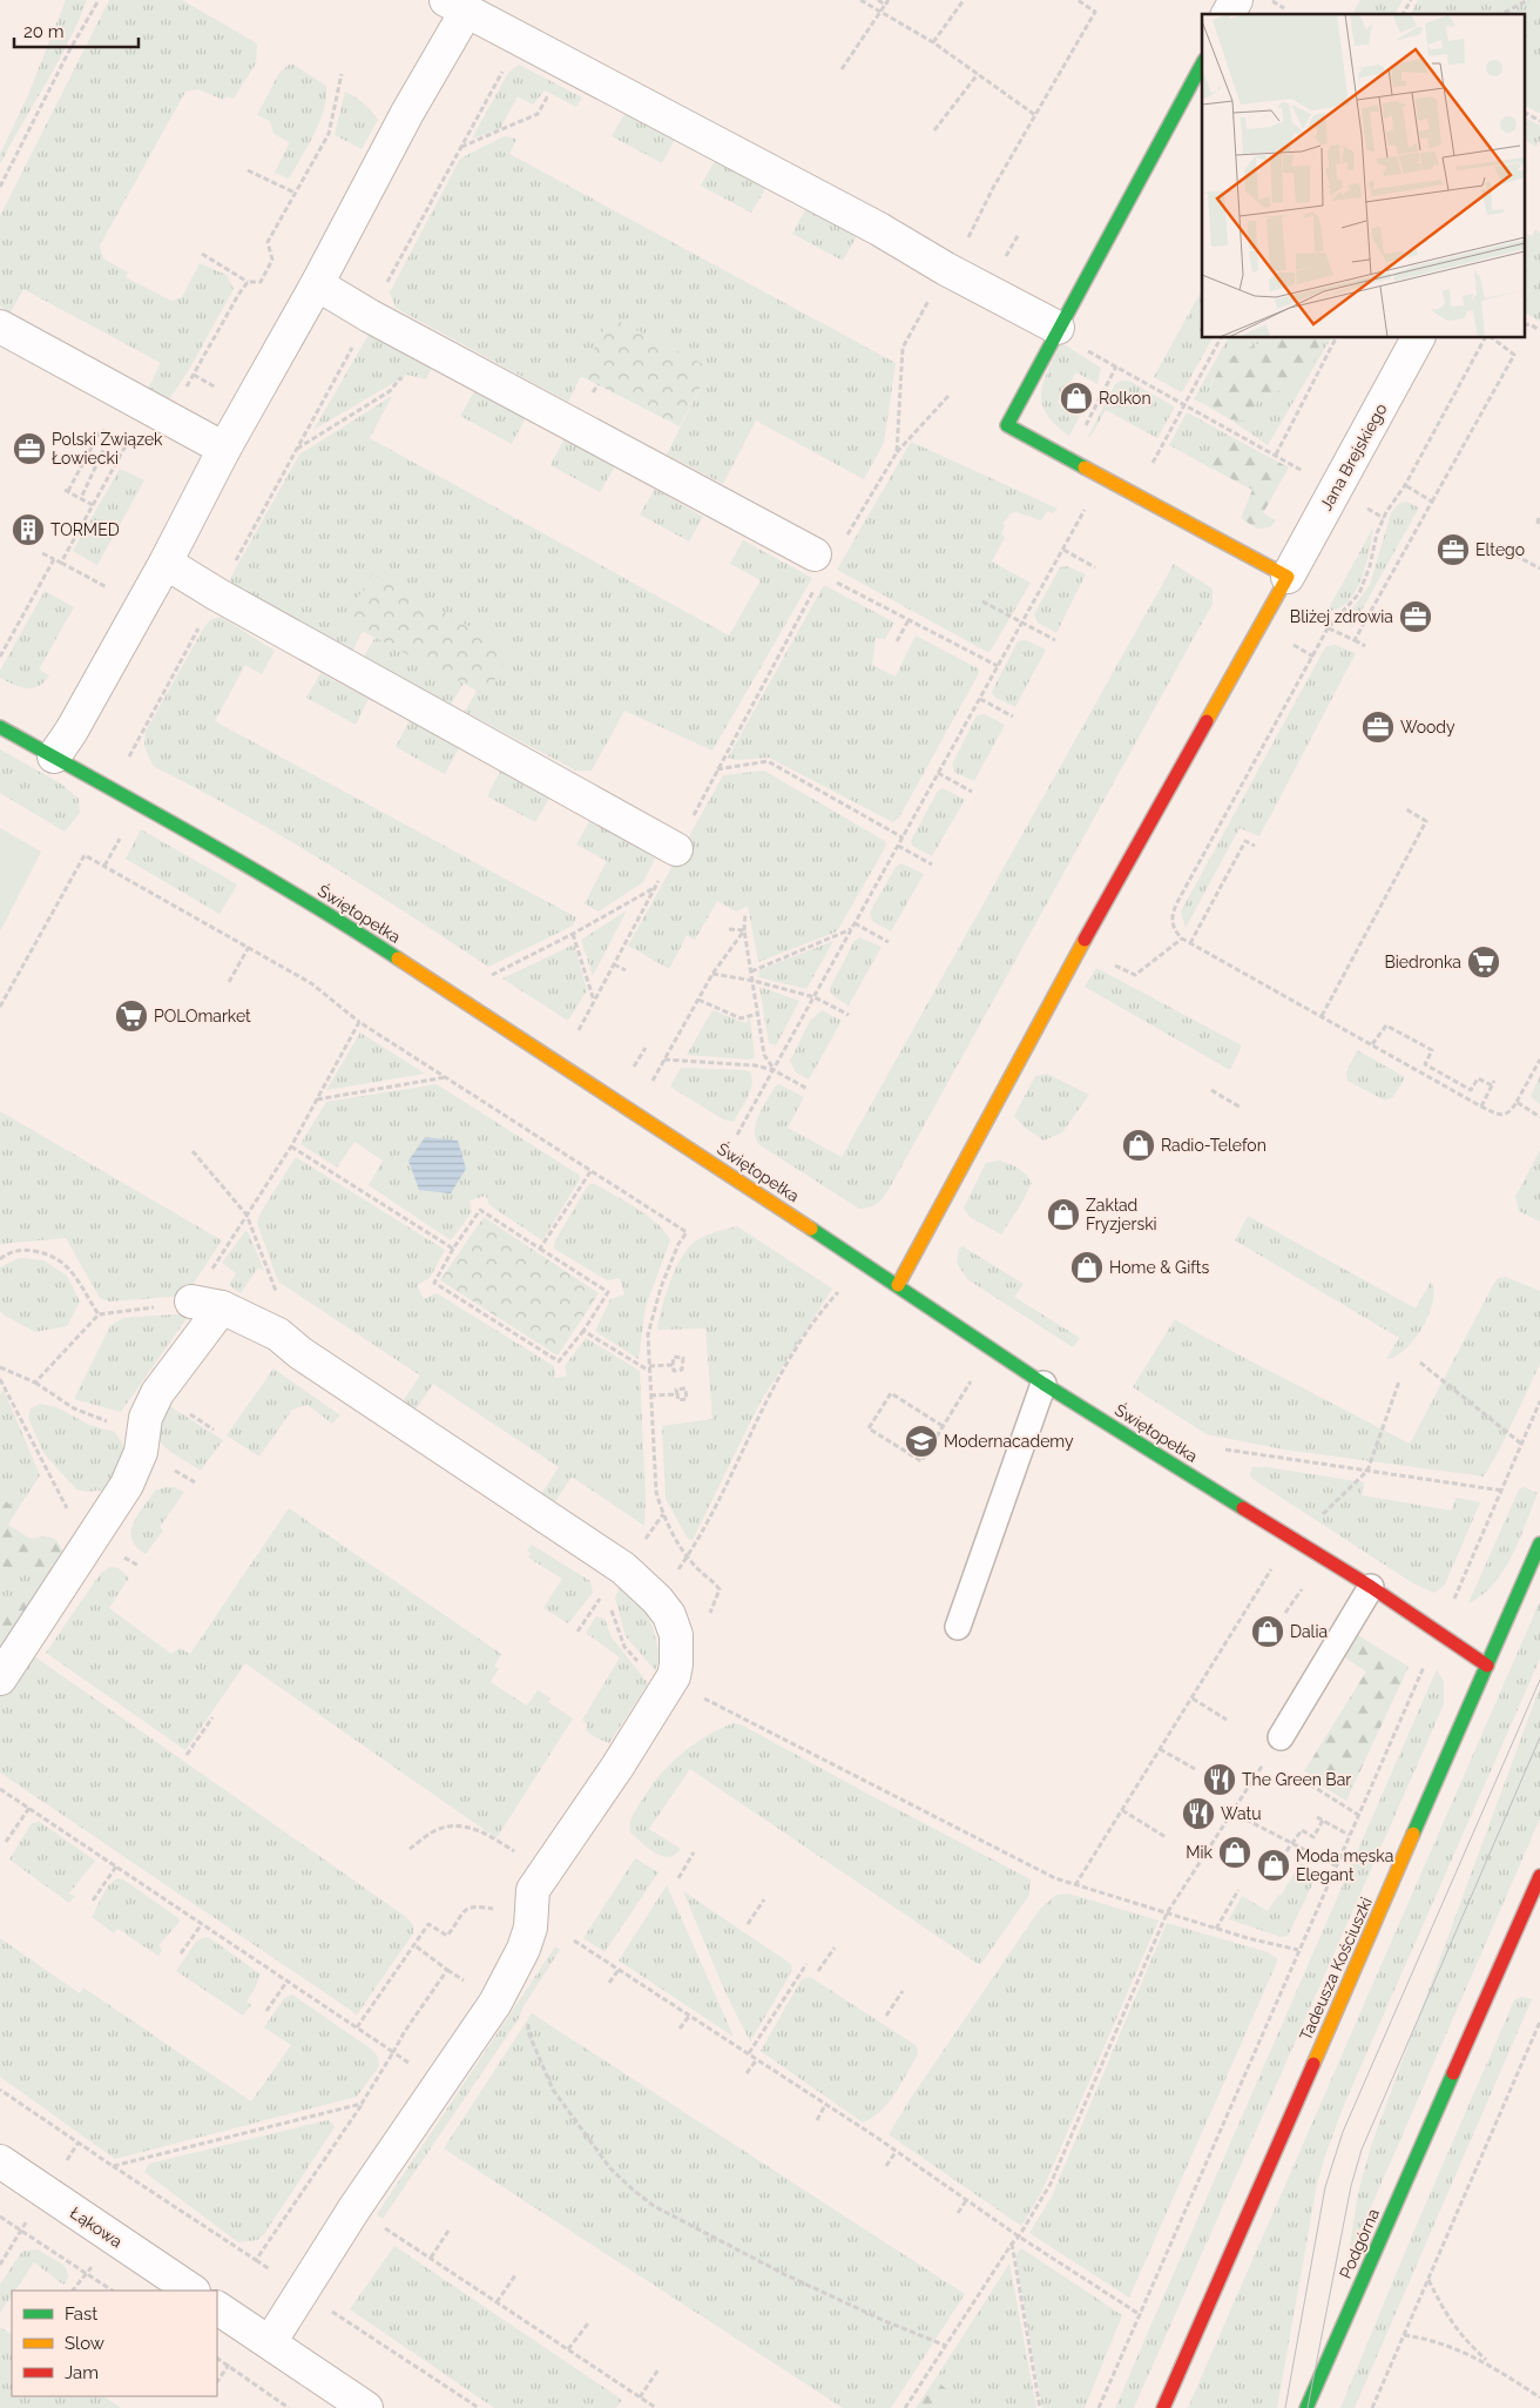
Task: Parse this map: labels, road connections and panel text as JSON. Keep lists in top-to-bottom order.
{
  "streets": {
    "street": [
      "Jana Brejskiego",
      "Świętopełka",
      "Tadeusza Kościuszki",
      "Łąkowa",
      "Podgórna"
    ]
  },
  "crossings": [
    ["Świętopełka", "Tadeusza Kościuszki"]
  ],
  "places": {
    "shop": [
      "Rolkon",
      "Radio-Telefon",
      "Zakład Fryzjerski",
      "Home & Gifts",
      "Dalia",
      "Mik",
      "Moda męska Elegant"
    ],
    "office": [
      "Polski Związek Łowiecki",
      "Eltego",
      "Bliżej zdrowia",
      "Woody"
    ],
    "building": ["TORMED"],
    "supermarket": ["Biedronka", "POLOmarket"],
    "school or university": ["Modernacademy"],
    "restaurant": ["The Green Bar", "Watu"]
  },
  "legend": ["Fast", "Slow", "Jam"],
  "scale_bar": "20 m"
}
